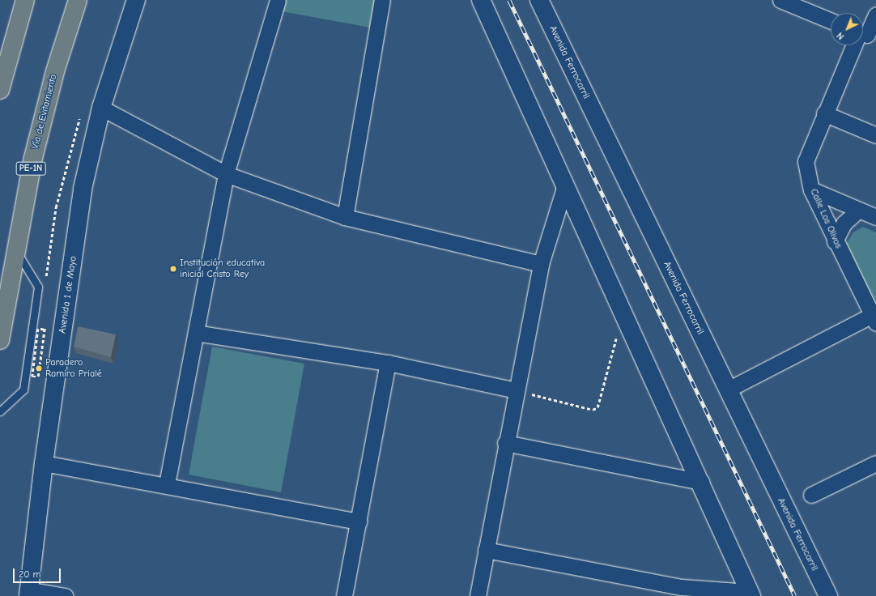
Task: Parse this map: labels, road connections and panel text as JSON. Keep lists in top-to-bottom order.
{
  "streets": {
    "highway": ["Vía de Evitamiento", "PE-1N"],
    "main road": ["Avenida Ferrocarril", "Avenida 1 de Mayo"],
    "street": ["Calle Los Olivos"]
  },
  "places": ["Institución educativa inicial Cristo Rey", "Paradero Ramiro Prialé"],
  "scale_bar": "20 m",
  "north": "bottom left"
}
